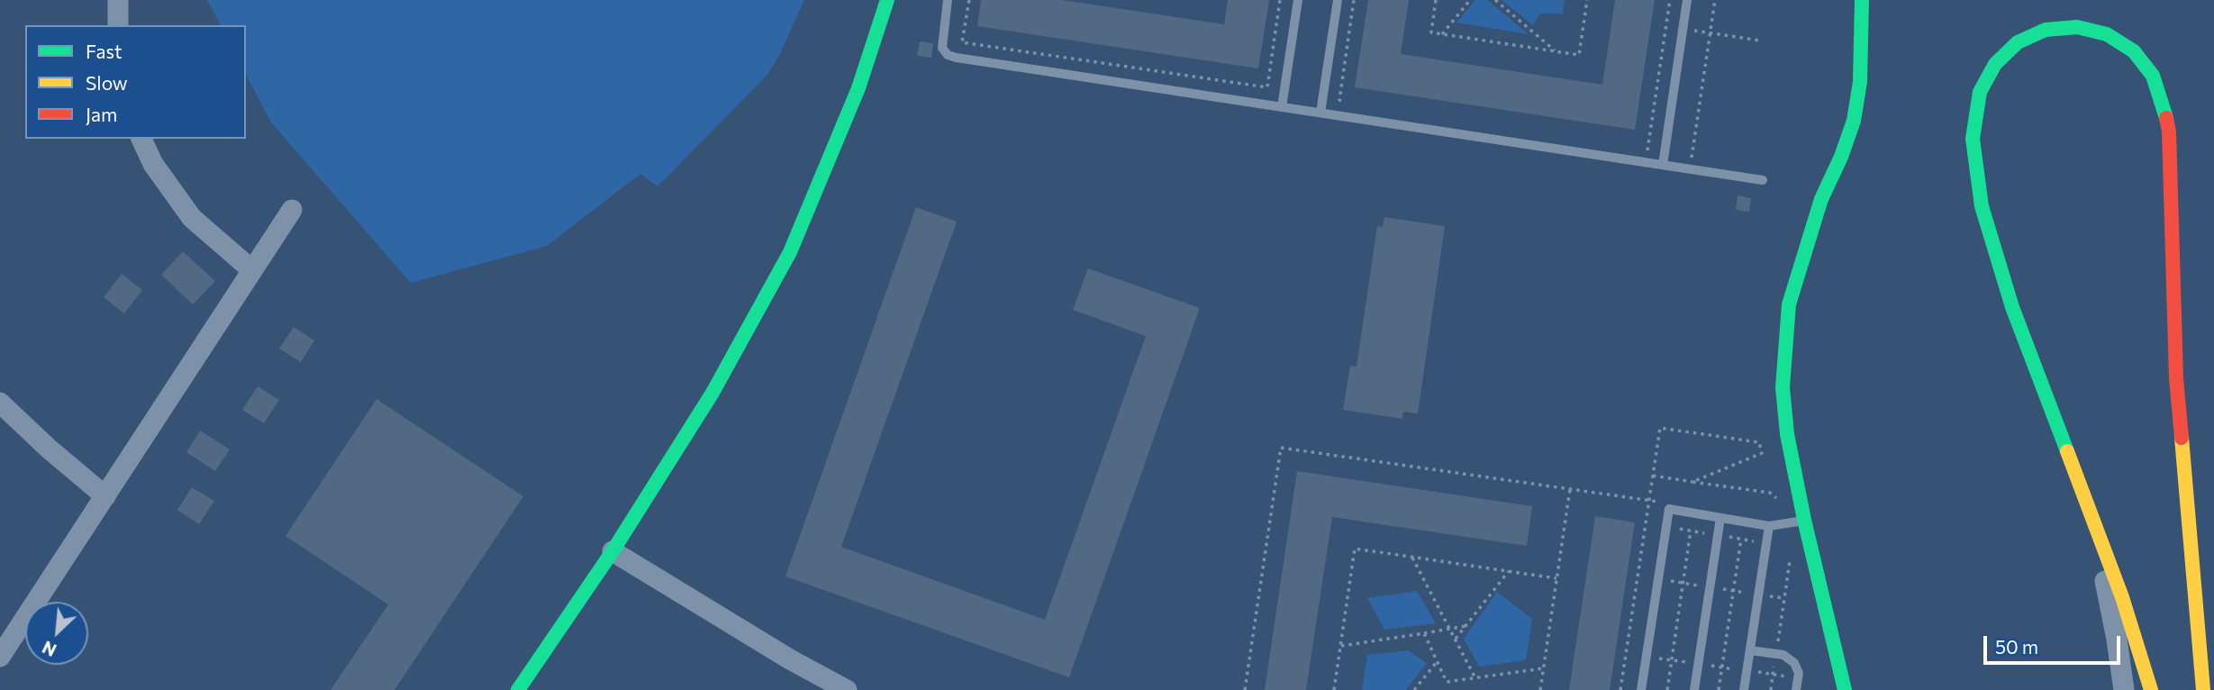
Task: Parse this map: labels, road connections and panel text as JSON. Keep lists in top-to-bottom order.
{
  "legend": ["Fast", "Slow", "Jam"],
  "scale_bar": "50 m",
  "north": "bottom left"
}
